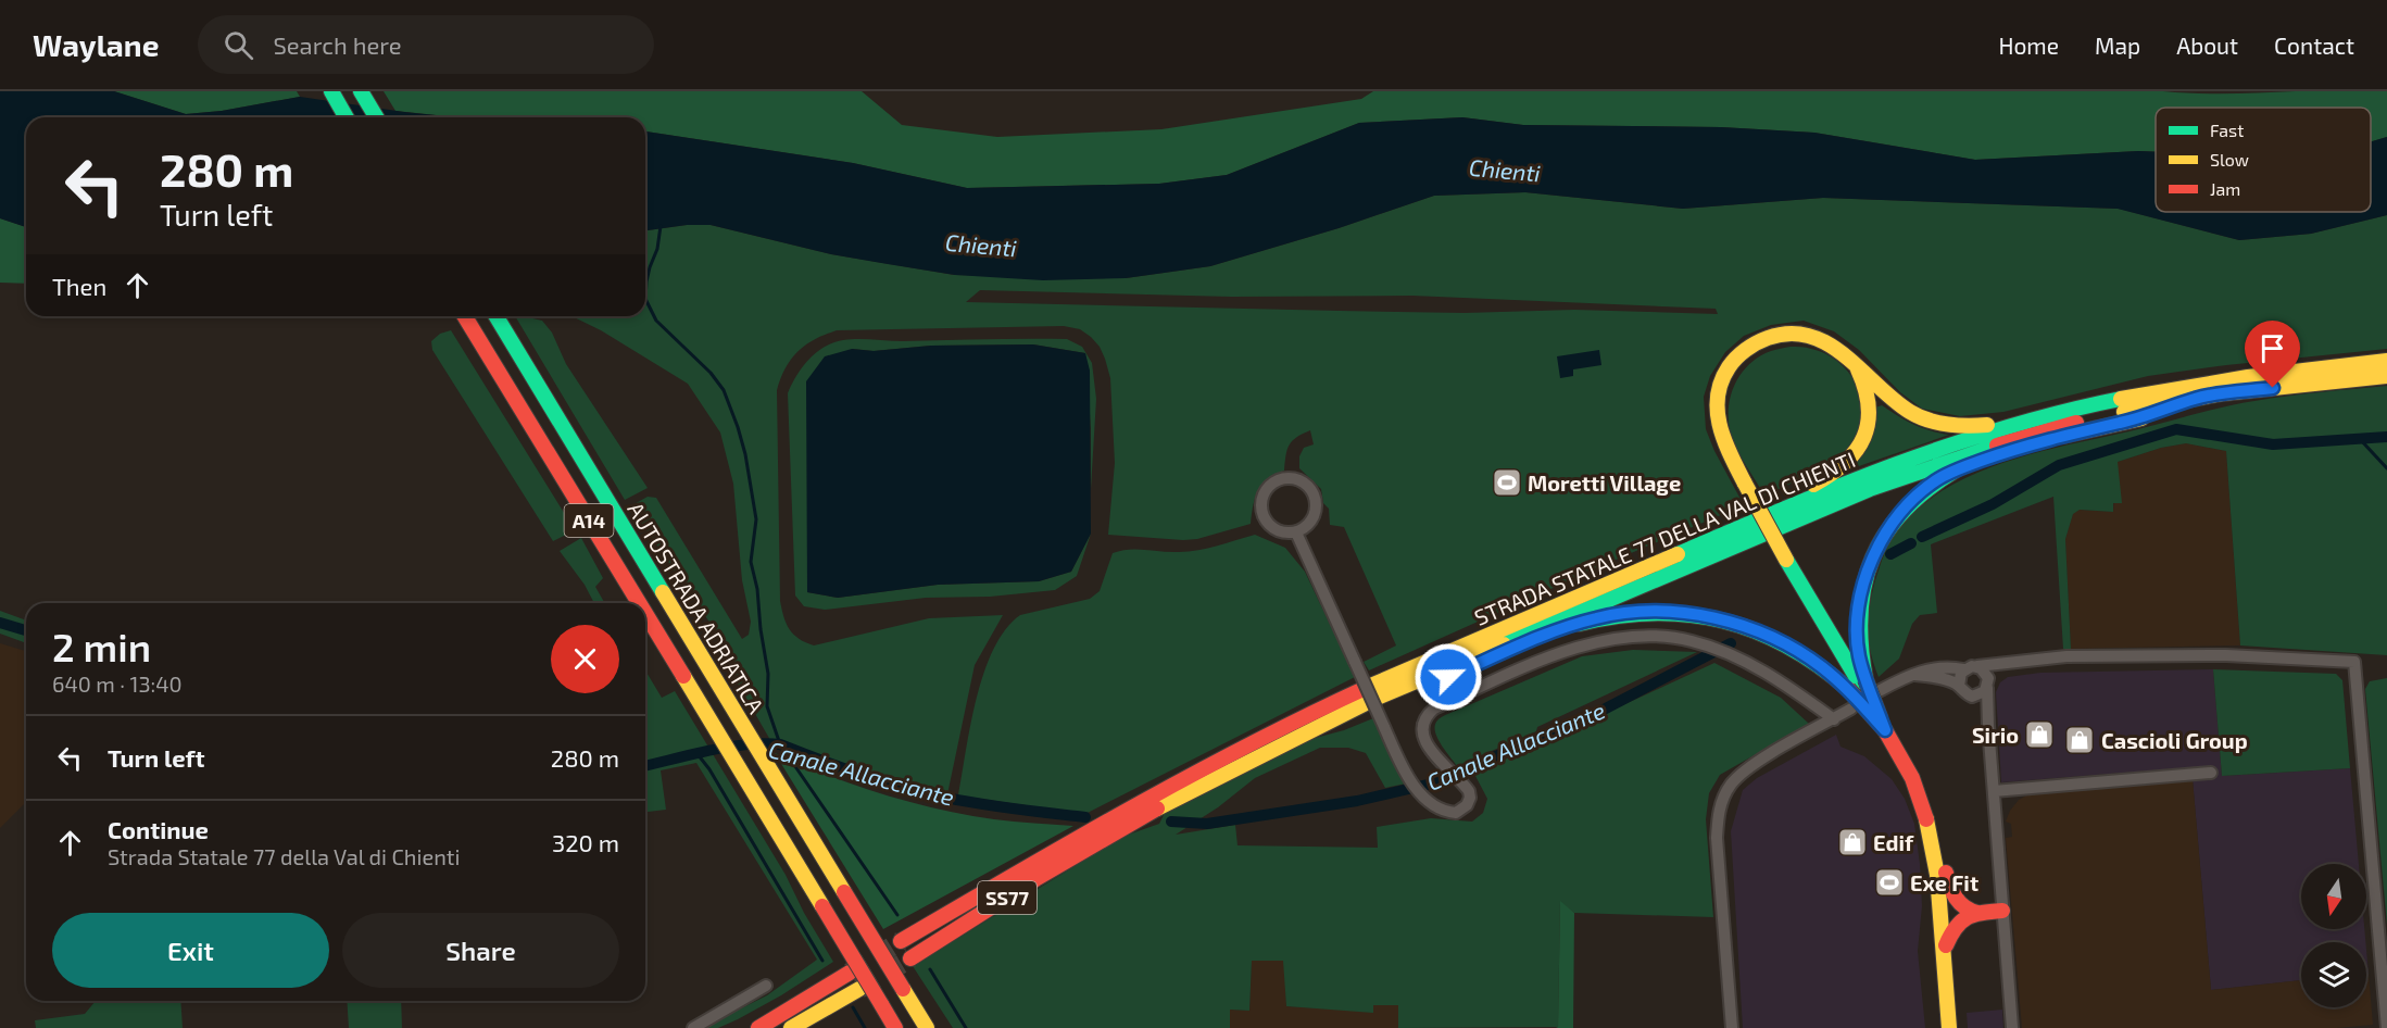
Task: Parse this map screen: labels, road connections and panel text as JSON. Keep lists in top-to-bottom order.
{
  "streets": {
    "main road": [
      "A14",
      "STRADA STATALE 77 DELLA VAL DI CHIENTI",
      "AUTOSTRADA ADRIATICA",
      "SS77"
    ]
  },
  "water": ["Chienti", "Canale Allacciante"],
  "places": {
    "sports": ["Moretti Village", "Exe Fit"],
    "shop": ["Sirio", "Cascioli Group", "Edif"]
  },
  "legend": ["Fast", "Slow", "Jam"],
  "north": "bottom",
  "page": {
    "header": "Waylane",
    "search": "Search here",
    "nav": [
      "Home",
      "Map",
      "About",
      "Contact"
    ],
    "turn": ["280 m", "Turn left"],
    "then": "Then",
    "heading": ["2 min", "640 m · 13:40"],
    "list": [
      {
        "name": "Turn left",
        "value": "280 m"
      },
      {
        "name": "Continue",
        "note": "Strada Statale 77 della Val di Chienti",
        "value": "320 m"
      }
    ],
    "buttons": ["Exit", "Share"]
  }
}
